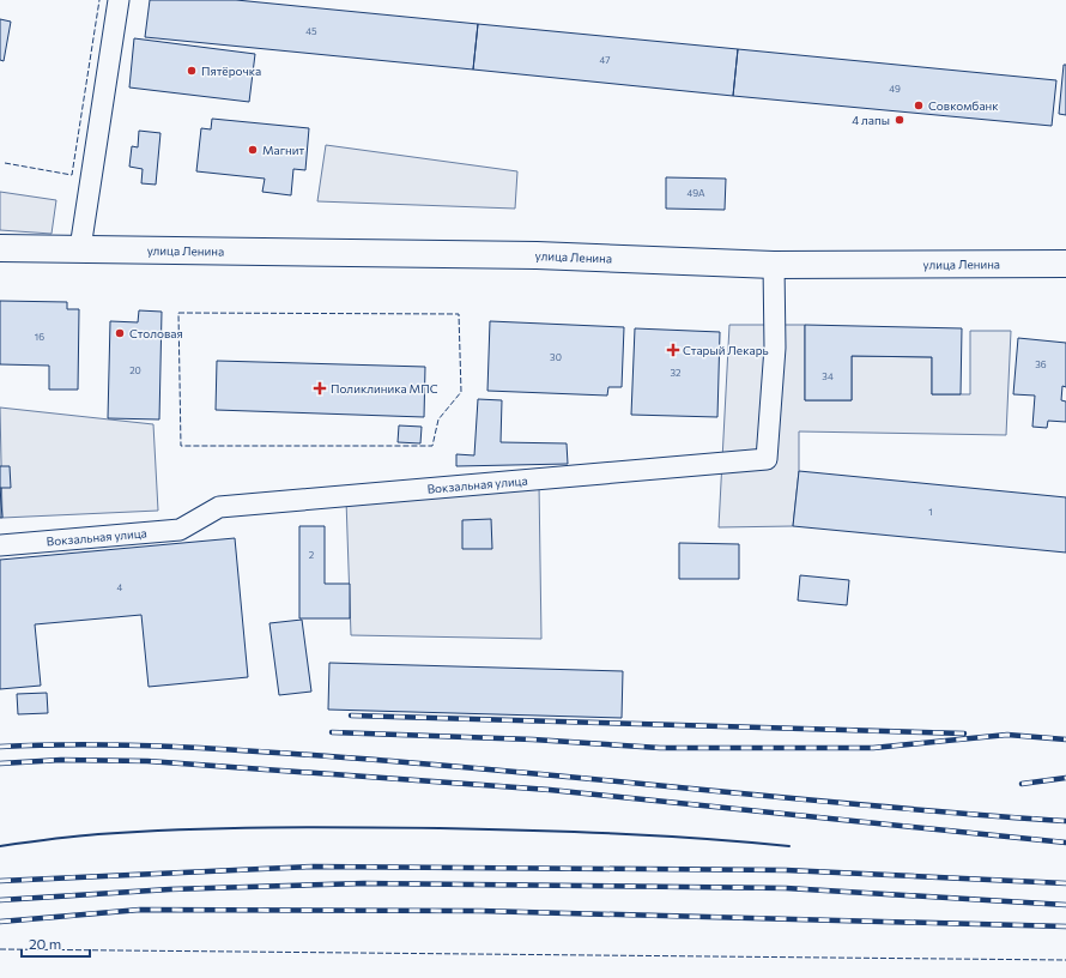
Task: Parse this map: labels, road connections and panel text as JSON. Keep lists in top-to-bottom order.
{
  "streets": {
    "main road": ["улица Ленина"],
    "street": ["Вокзальная улица"]
  },
  "crossings": [
    ["улица Ленина", "Вокзальная улица"]
  ],
  "places": {
    "other": [
      "Пятёрочка",
      "Совкомбанк",
      "4 лапы",
      "Магнит",
      "Столовая"
    ],
    "health": ["Старый Лекарь", "Поликлиника МПС"]
  },
  "house_numbers": [
    "45",
    "47",
    "49",
    "49А",
    "16",
    "30",
    "36",
    "20",
    "32",
    "34",
    "1",
    "2",
    "4"
  ],
  "scale_bar": "20 m"
}
